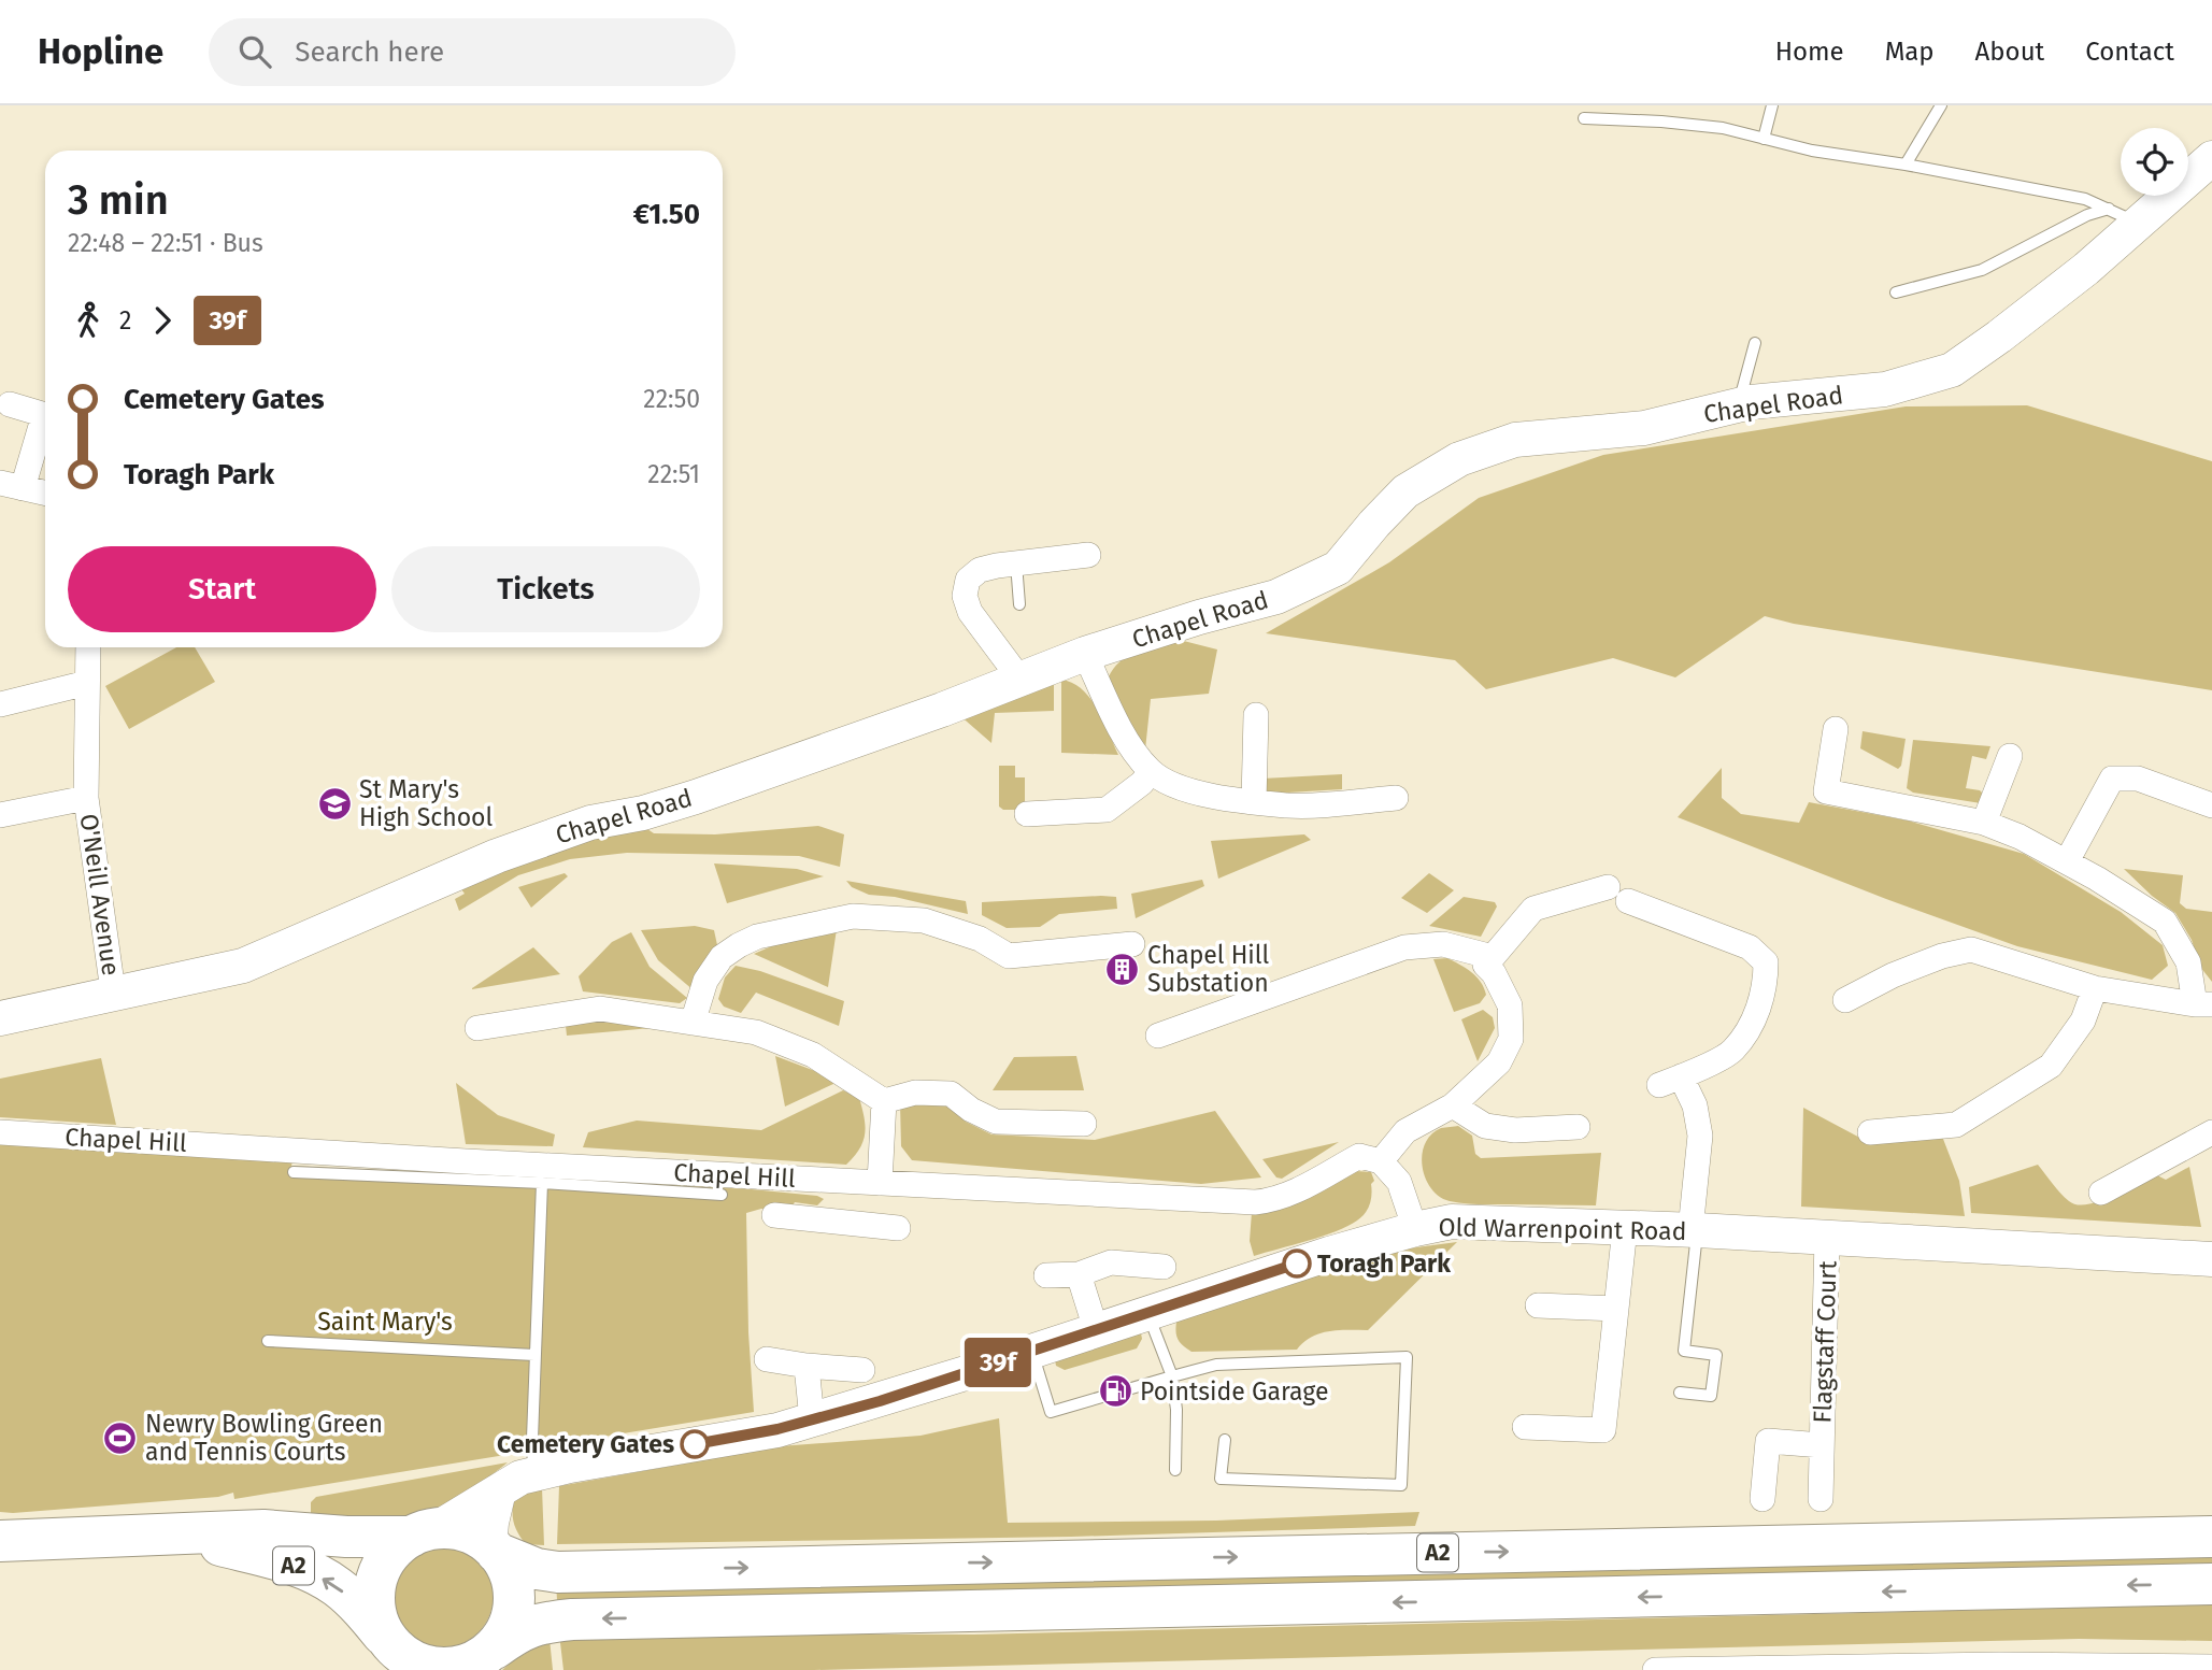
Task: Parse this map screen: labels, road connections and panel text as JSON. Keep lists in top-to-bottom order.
{
  "streets": {
    "highway": ["A2"],
    "street": [
      "Chapel Road",
      "O'Neill Avenue",
      "Chapel Hill",
      "Old Warrenpoint Road",
      "Flagstaff Court"
    ]
  },
  "crossings": [
    ["Chapel Road", "O'Neill Avenue"],
    ["Old Warrenpoint Road", "Flagstaff Court"],
    ["Old Warrenpoint Road", "A2"]
  ],
  "parks": ["Saint Mary's"],
  "places": {
    "school or university": ["St Mary's High School"],
    "building": ["Chapel Hill Substation"],
    "other": ["Toragh Park", "Cemetery Gates"],
    "fuel station": ["Pointside Garage"],
    "sports": ["Newry Bowling Green and Tennis Courts"]
  },
  "lines": ["bus line 39f"],
  "page": {
    "header": "Hopline",
    "search": "Search here",
    "nav": [
      "Home",
      "Map",
      "About",
      "Contact"
    ],
    "on_map": "39f",
    "heading": ["3 min", "22:48 – 22:51 · Bus", "€1.50"],
    "legs": ["2", "39f"],
    "list": [
      {
        "name": "Cemetery Gates",
        "value": "22:50"
      },
      {
        "name": "Toragh Park",
        "value": "22:51"
      }
    ],
    "buttons": ["Start", "Tickets"]
  }
}
